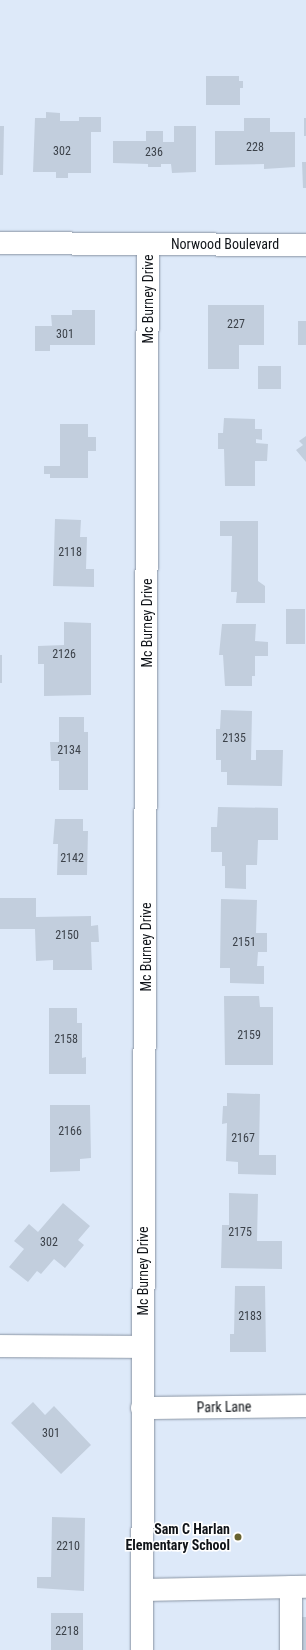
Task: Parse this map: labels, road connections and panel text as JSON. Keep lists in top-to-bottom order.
{
  "streets": {
    "street": ["Norwood Boulevard", "Mc Burney Drive", "Park Lane"]
  },
  "crossings": [
    ["Norwood Boulevard", "Mc Burney Drive"],
    ["Mc Burney Drive", "Park Lane"]
  ],
  "places": ["Sam C Harlan Elementary School"],
  "house_numbers": [
    "228",
    "302",
    "236",
    "227",
    "301",
    "2118",
    "2126",
    "2135",
    "2134",
    "2142",
    "2150",
    "2151",
    "2159",
    "2158",
    "2166",
    "2167",
    "2175",
    "302",
    "2183",
    "301",
    "2210",
    "2218"
  ]
}
